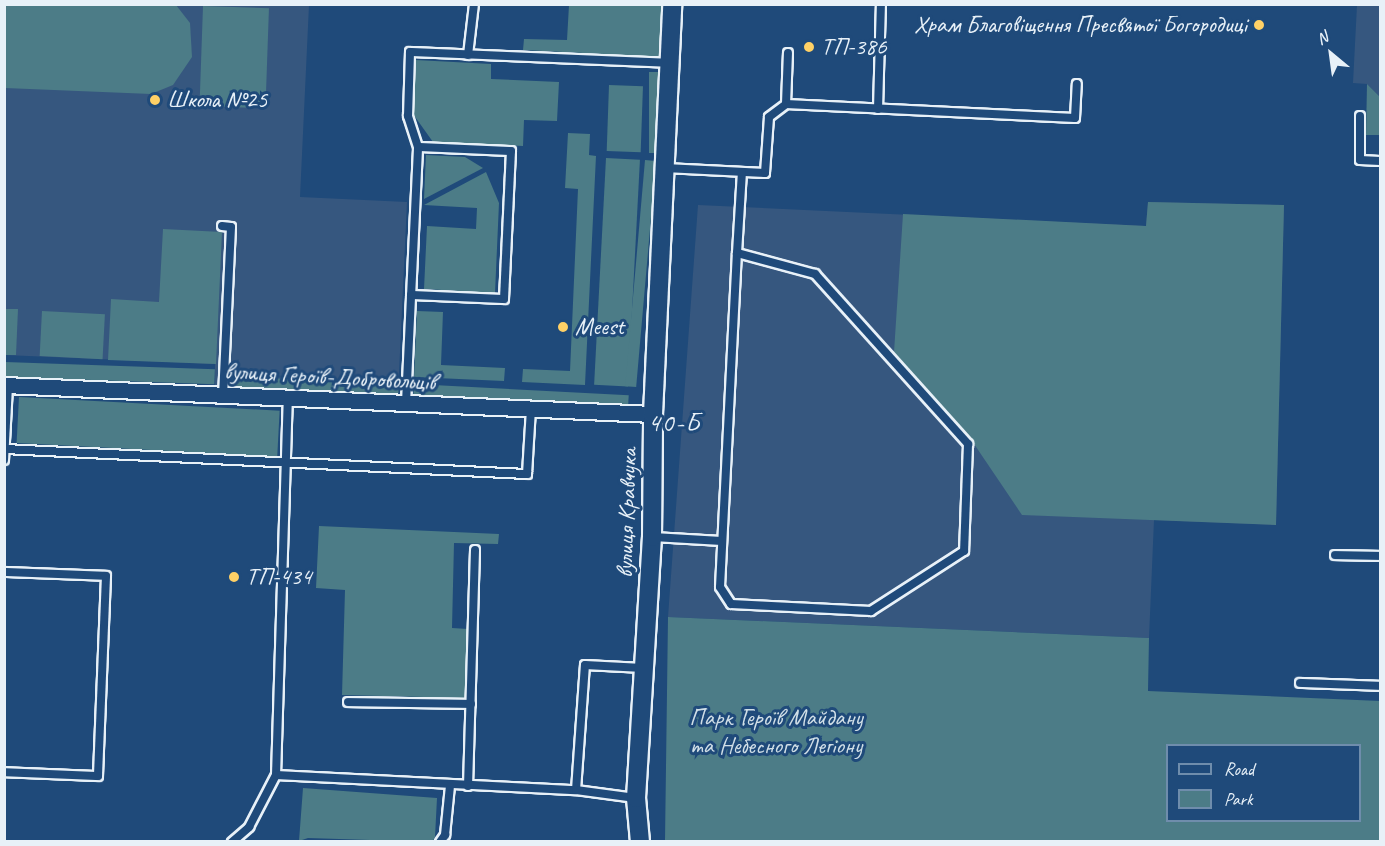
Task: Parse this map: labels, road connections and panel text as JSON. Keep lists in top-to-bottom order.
{
  "streets": {
    "street": ["вулиця Героїв-Добровольців", "вулиця Кравчука"]
  },
  "crossings": [
    ["вулиця Героїв-Добровольців", "вулиця Кравчука"]
  ],
  "districts": ["40-Б"],
  "parks": ["Парк Героїв Майдану та Небесного Легіону"],
  "places": [
    "Храм Благовіщення Пресвятої Богородиці",
    "ТП-386",
    "Школа №25",
    "Meest",
    "ТП-434"
  ],
  "legend": ["Road", "Park"],
  "north": "top left"
}
